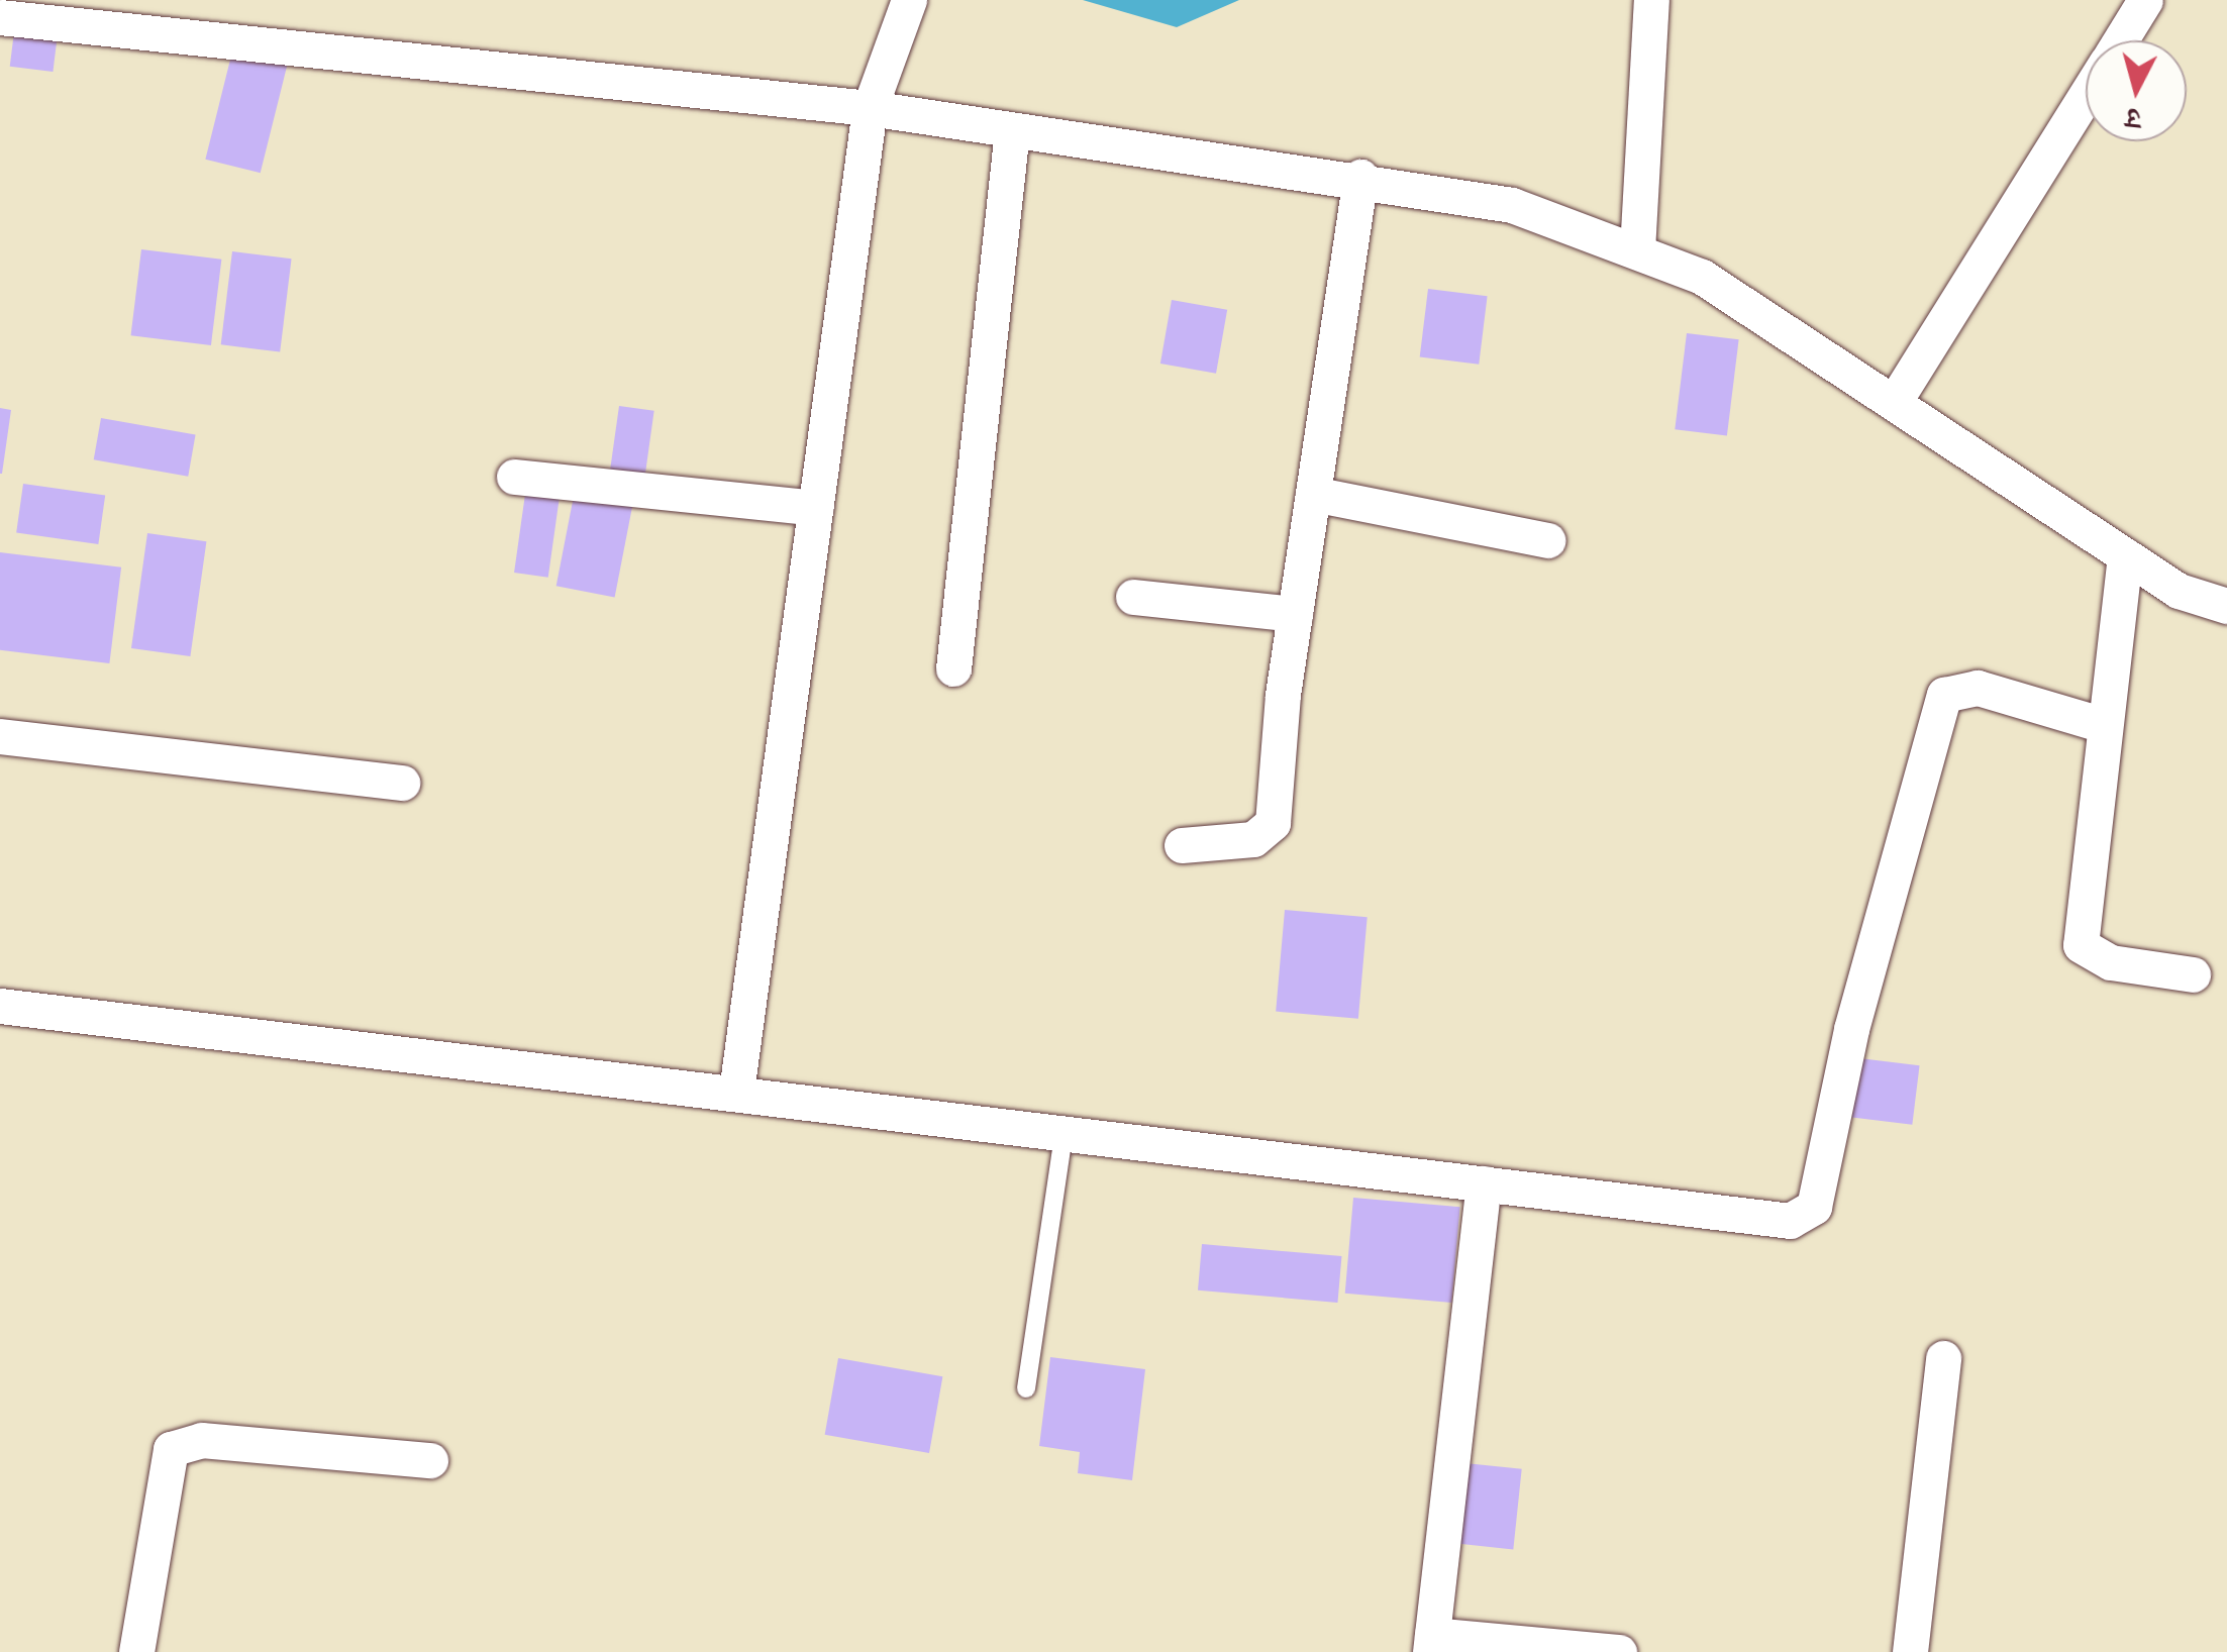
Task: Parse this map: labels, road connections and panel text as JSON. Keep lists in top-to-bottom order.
{
  "north": "bottom"
}
